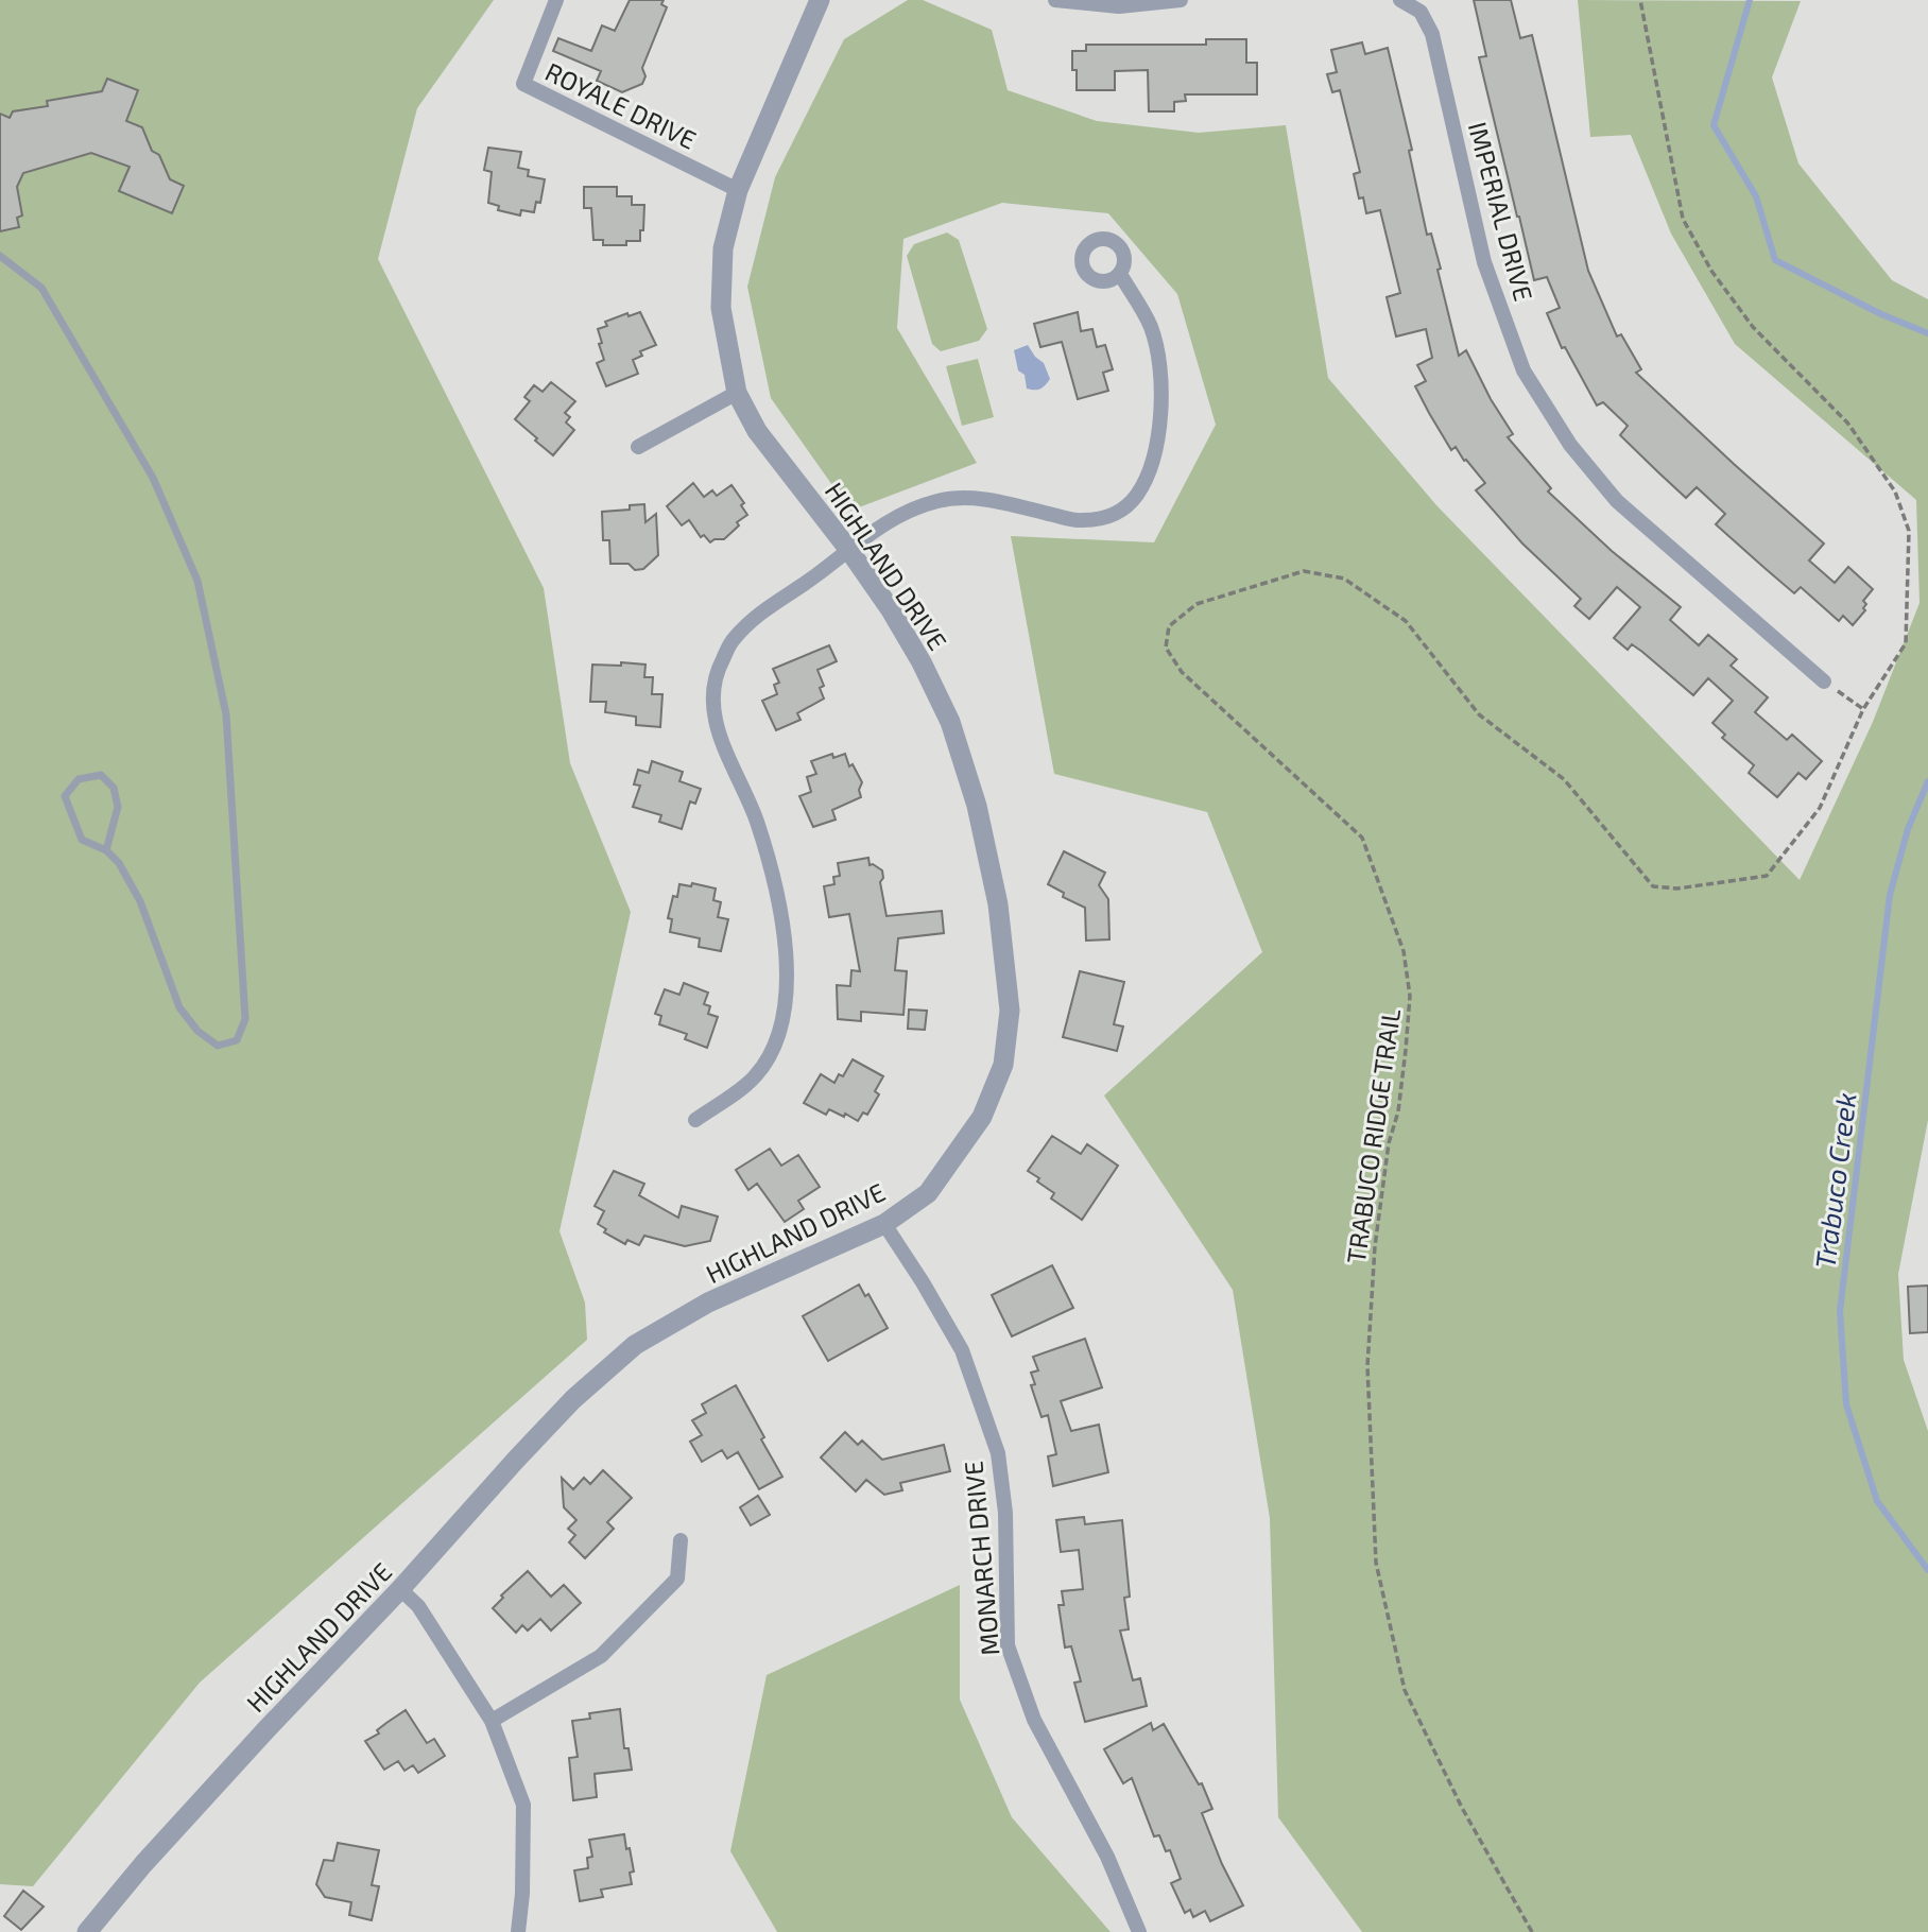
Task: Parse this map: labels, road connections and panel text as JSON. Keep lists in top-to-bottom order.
{
  "streets": {
    "street": [
      "ROYALE DRIVE",
      "IMPERIAL DRIVE",
      "HIGHLAND DRIVE",
      "MONARCH DRIVE"
    ],
    "path": ["TRABUCO RIDGE TRAIL"]
  },
  "crossings": [
    ["ROYALE DRIVE", "HIGHLAND DRIVE"],
    ["HIGHLAND DRIVE", "MONARCH DRIVE"]
  ],
  "water": ["Trabuco Creek"]
}
